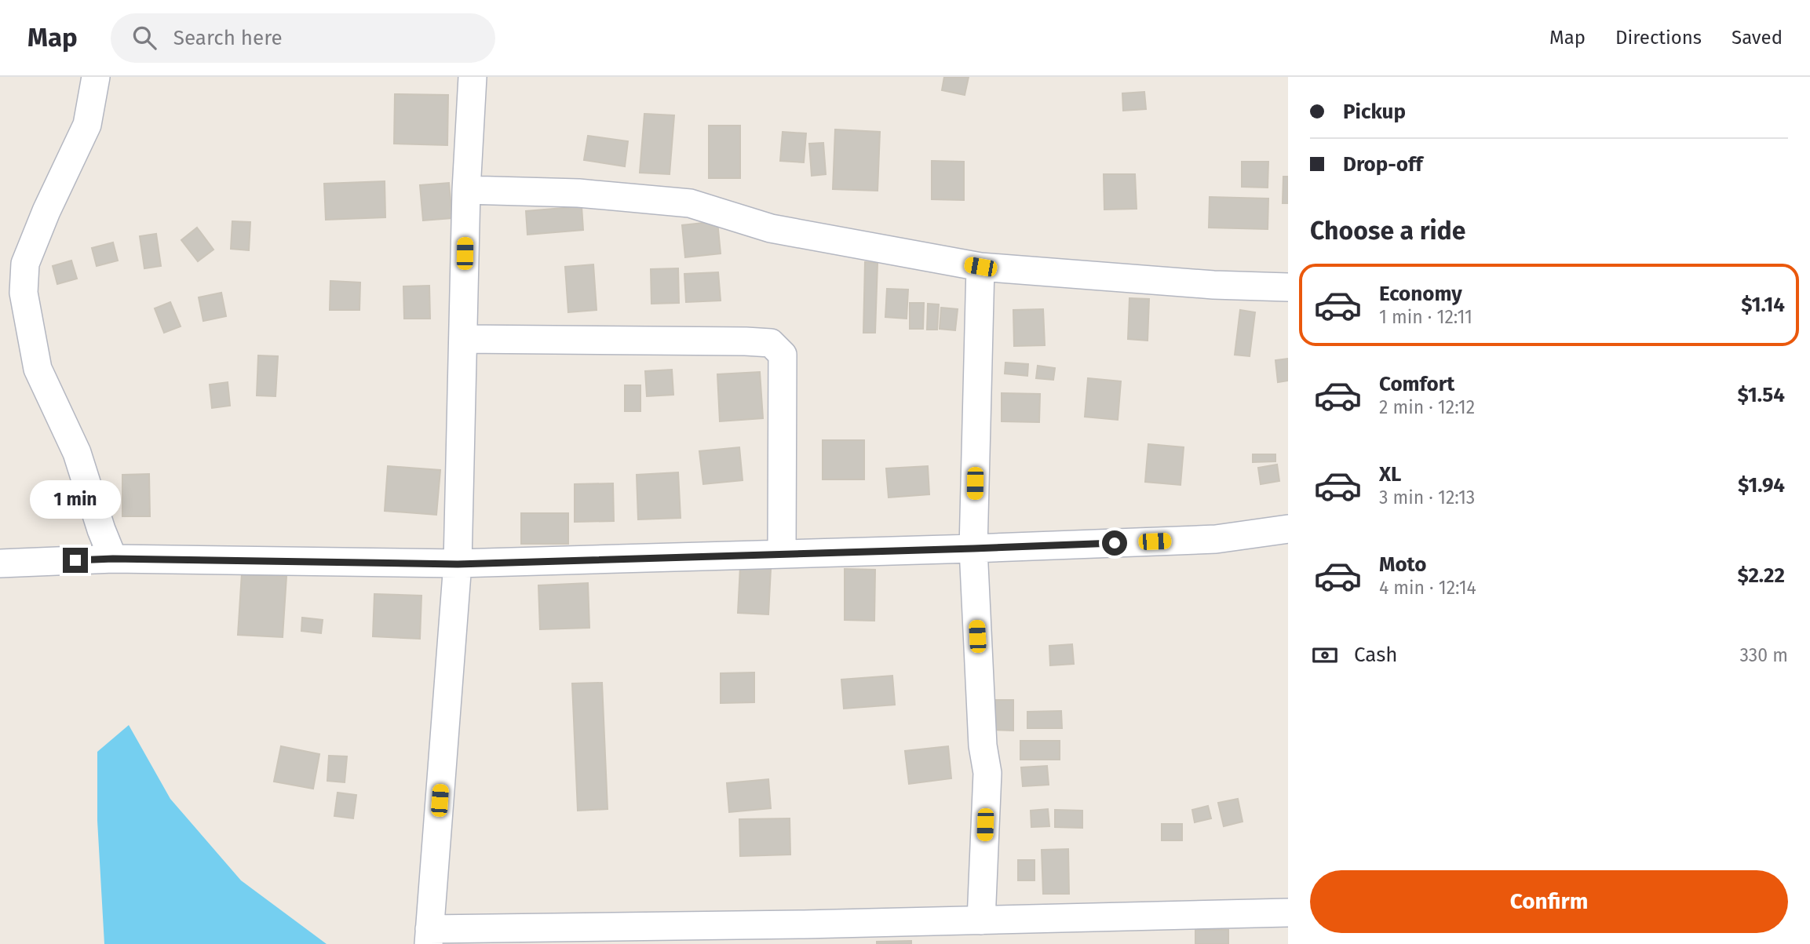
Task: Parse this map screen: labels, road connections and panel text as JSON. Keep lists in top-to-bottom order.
{
  "page": {
    "header": "Map",
    "search": "Search here",
    "nav": ["Map", "Directions", "Saved"],
    "banner": ["Pickup", "Drop-off"],
    "heading": "Choose a ride",
    "list": [
      {
        "name": "Economy",
        "note": "1 min · 12:11",
        "value": "$1.14"
      },
      {
        "name": "Comfort",
        "note": "2 min · 12:12",
        "value": "$1.54"
      },
      {
        "name": "XL",
        "note": "3 min · 12:13",
        "value": "$1.94"
      },
      {
        "name": "Moto",
        "note": "4 min · 12:14",
        "value": "$2.22"
      }
    ],
    "bubble": "1 min",
    "pay": ["Cash", "330 m"],
    "buttons": "Confirm"
  }
}
